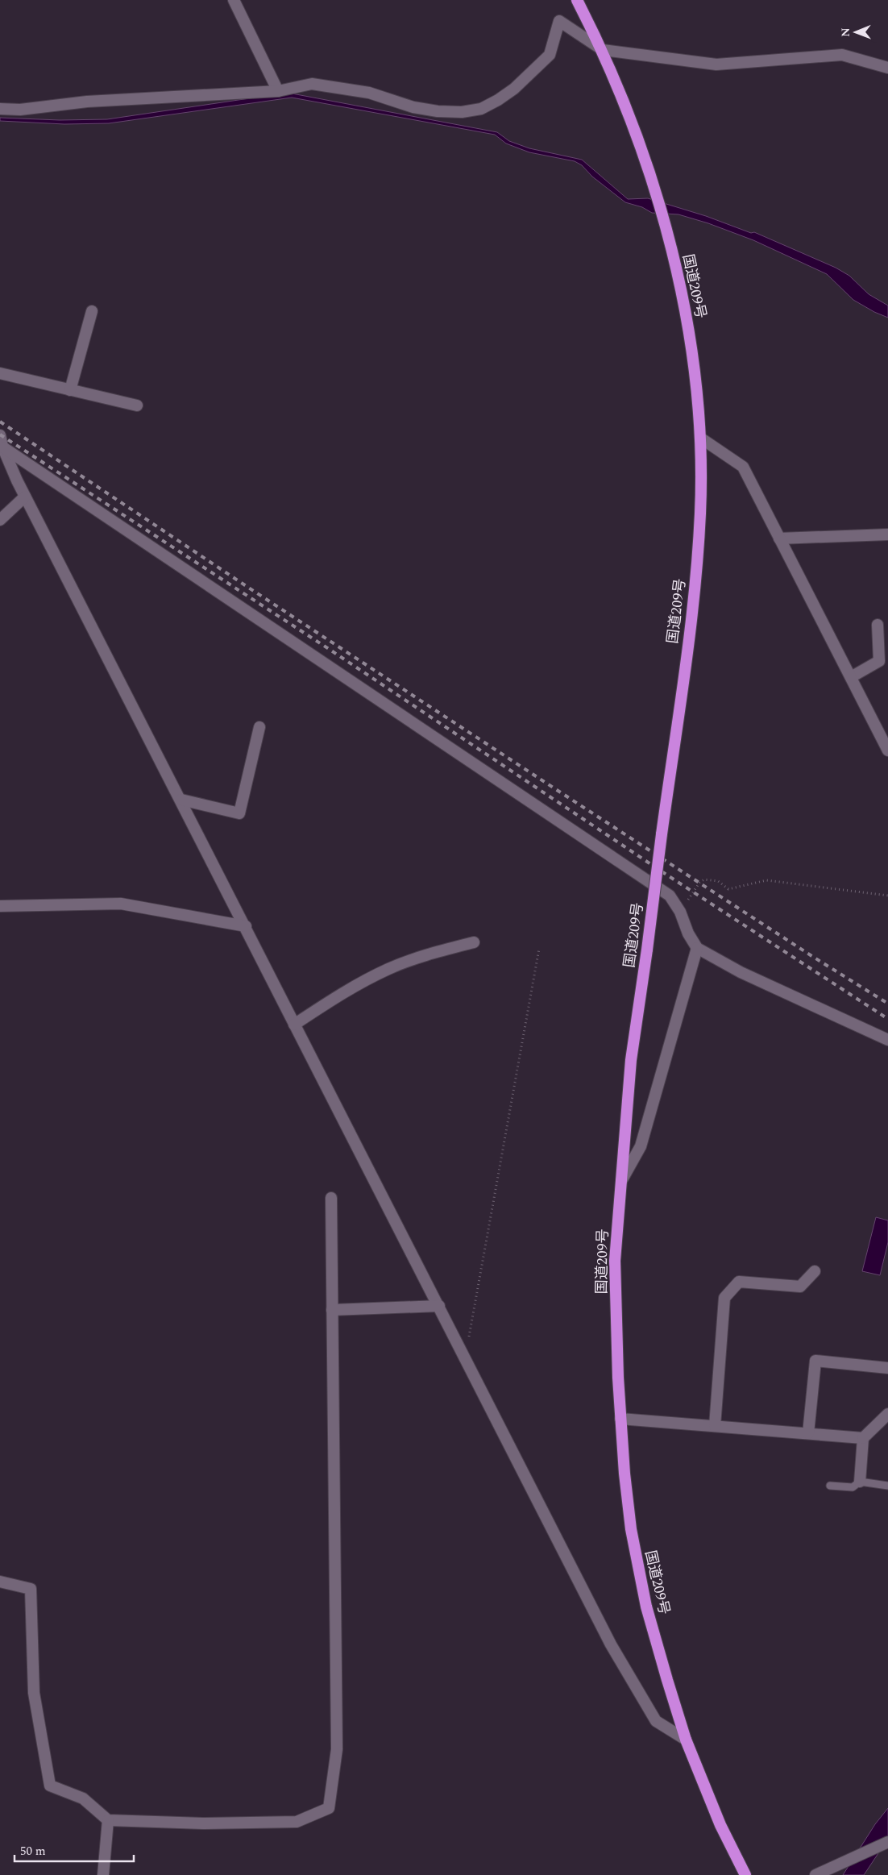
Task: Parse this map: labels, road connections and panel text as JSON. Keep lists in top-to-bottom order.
{
  "streets": {
    "highway": ["国道209号"]
  },
  "scale_bar": "50 m",
  "north": "left"
}
